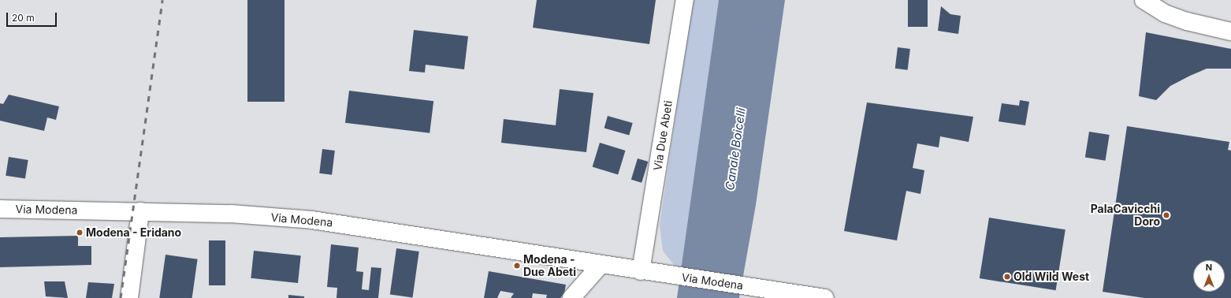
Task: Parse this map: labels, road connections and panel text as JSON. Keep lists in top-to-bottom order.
{
  "streets": {
    "main road": ["Via Due Abeti", "Via Modena"]
  },
  "crossings": [
    ["Via Due Abeti", "Via Modena"]
  ],
  "water": ["Canale Boicelli"],
  "places": [
    "PalaCavicchi Doro",
    "Modena - Eridano",
    "Modena - Due Abeti",
    "Old Wild West"
  ],
  "scale_bar": "20 m",
  "north": "top"
}
